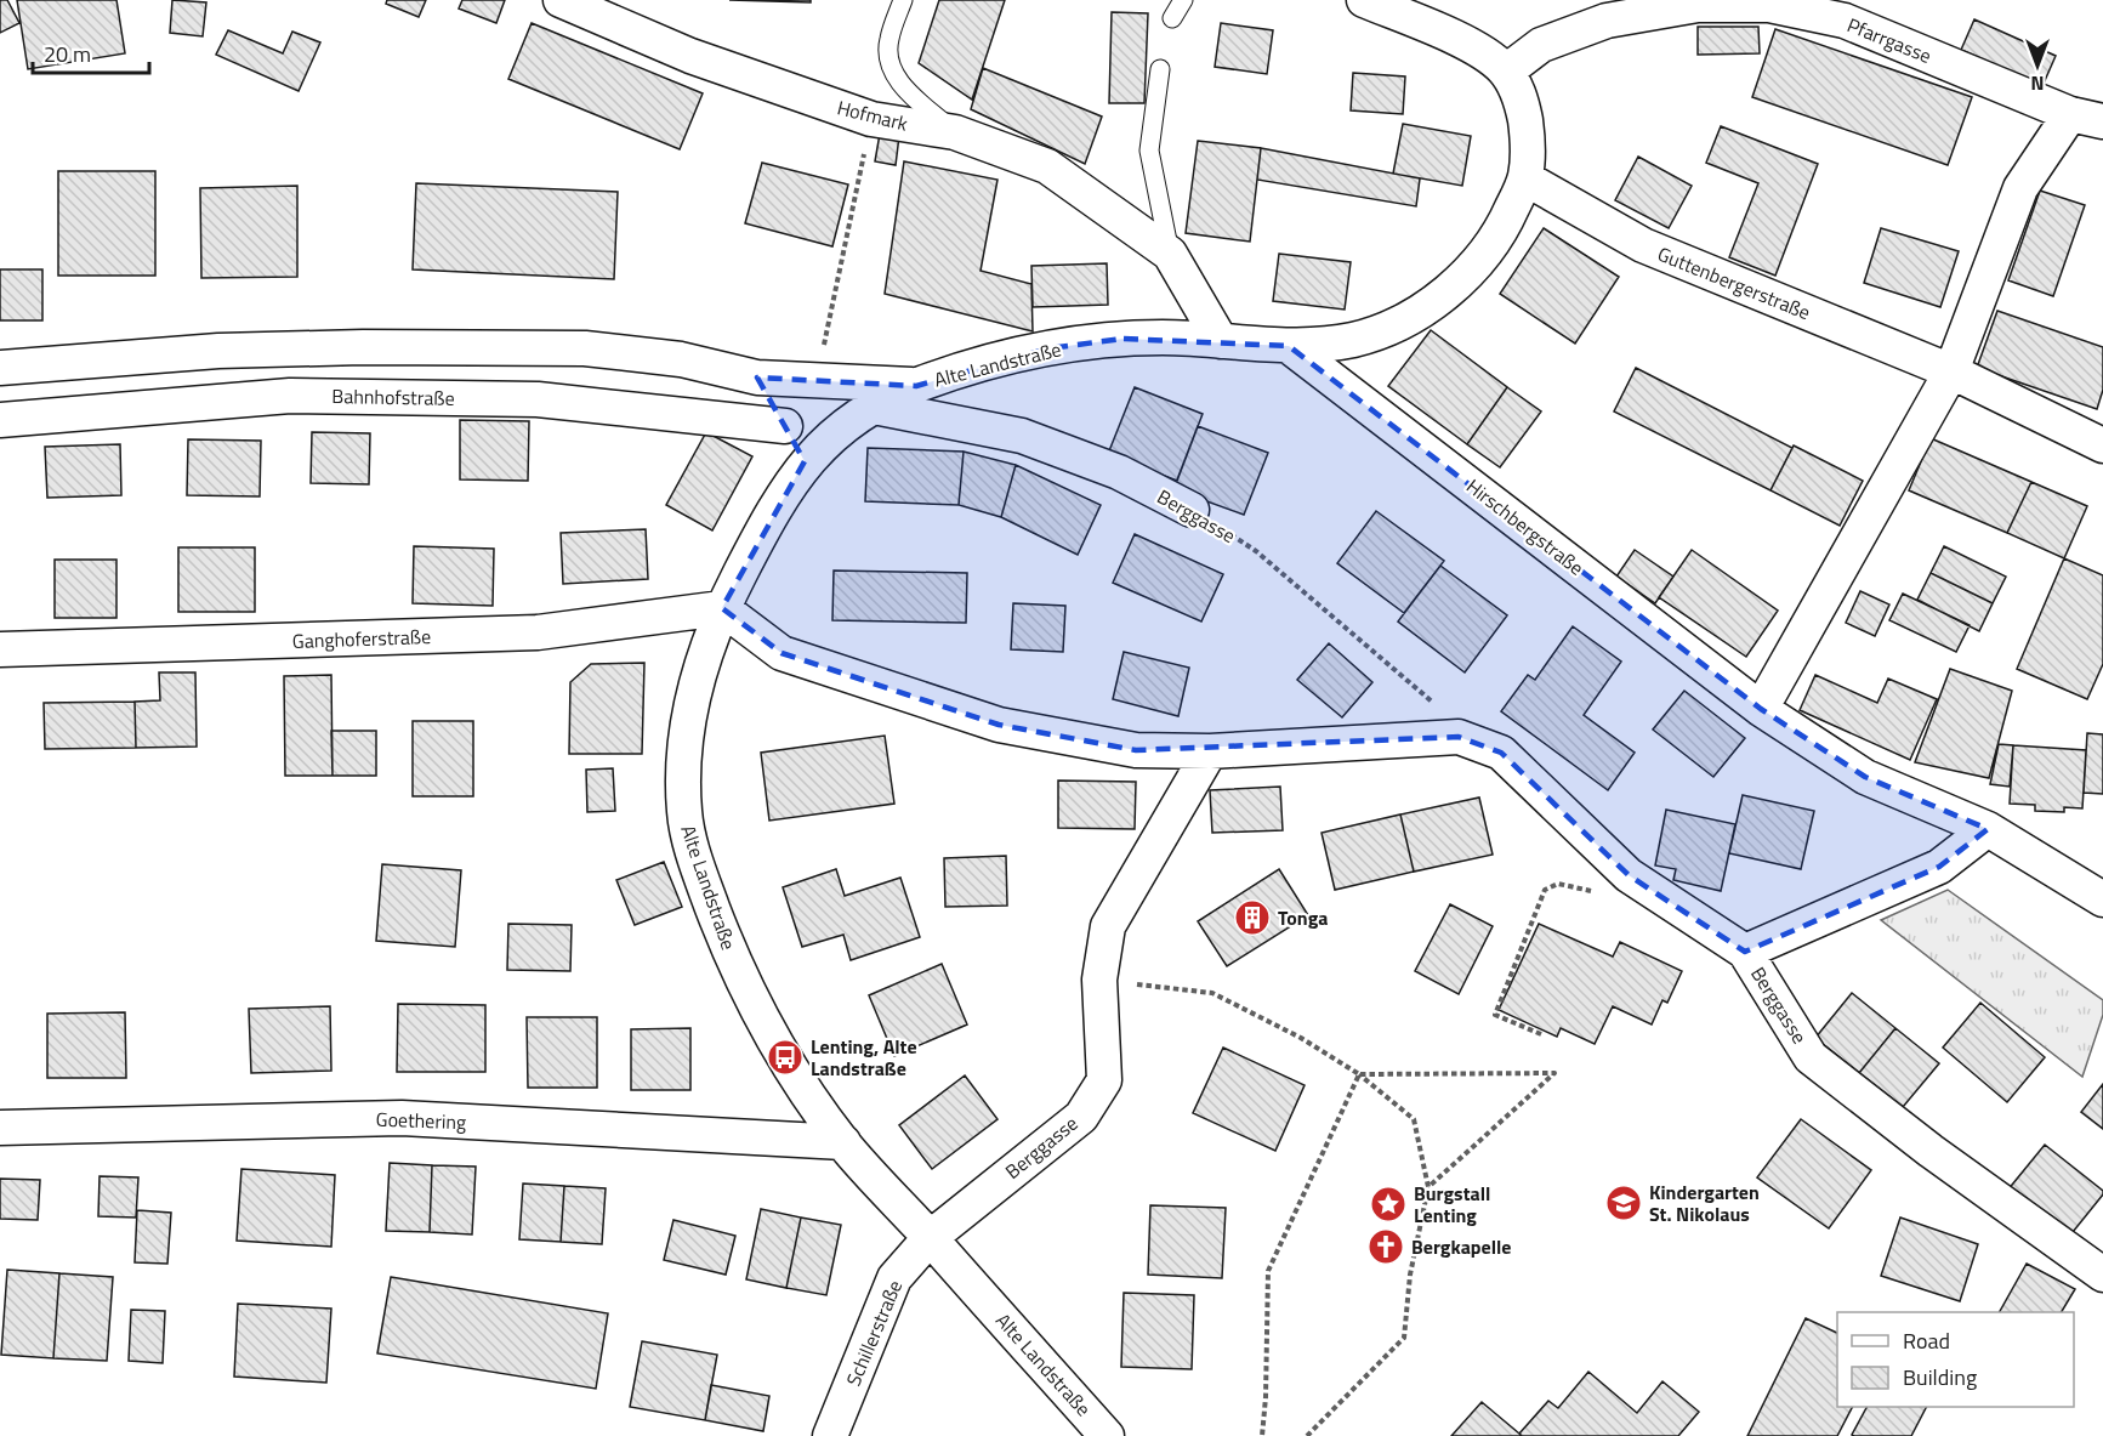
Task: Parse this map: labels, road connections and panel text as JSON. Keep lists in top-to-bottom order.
{
  "streets": {
    "street": [
      "Pfarrgasse",
      "Hofmark",
      "Guttenbergerstraße",
      "Alte Landstraße",
      "Bahnhofstraße",
      "Berggasse",
      "Hirschbergstraße",
      "Ganghoferstraße",
      "Goethering",
      "Schillerstraße"
    ]
  },
  "crossings": [
    ["Pfarrgasse", "Alte Landstraße"],
    ["Guttenbergerstraße", "Alte Landstraße"],
    ["Alte Landstraße", "Berggasse"],
    ["Alte Landstraße", "Hirschbergstraße"],
    ["Alte Landstraße", "Ganghoferstraße"],
    ["Alte Landstraße", "Goethering"],
    ["Alte Landstraße", "Schillerstraße"],
    ["Berggasse", "Ganghoferstraße"],
    ["Berggasse", "Schillerstraße"]
  ],
  "places": {
    "building": ["Tonga"],
    "bus stop": ["Lenting, Alte Landstraße"],
    "school or university": ["Kindergarten St. Nikolaus"],
    "place": ["Burgstall Lenting"],
    "church": ["Bergkapelle"]
  },
  "legend": ["Road", "Building"],
  "scale_bar": "20 m",
  "north": "bottom"
}
